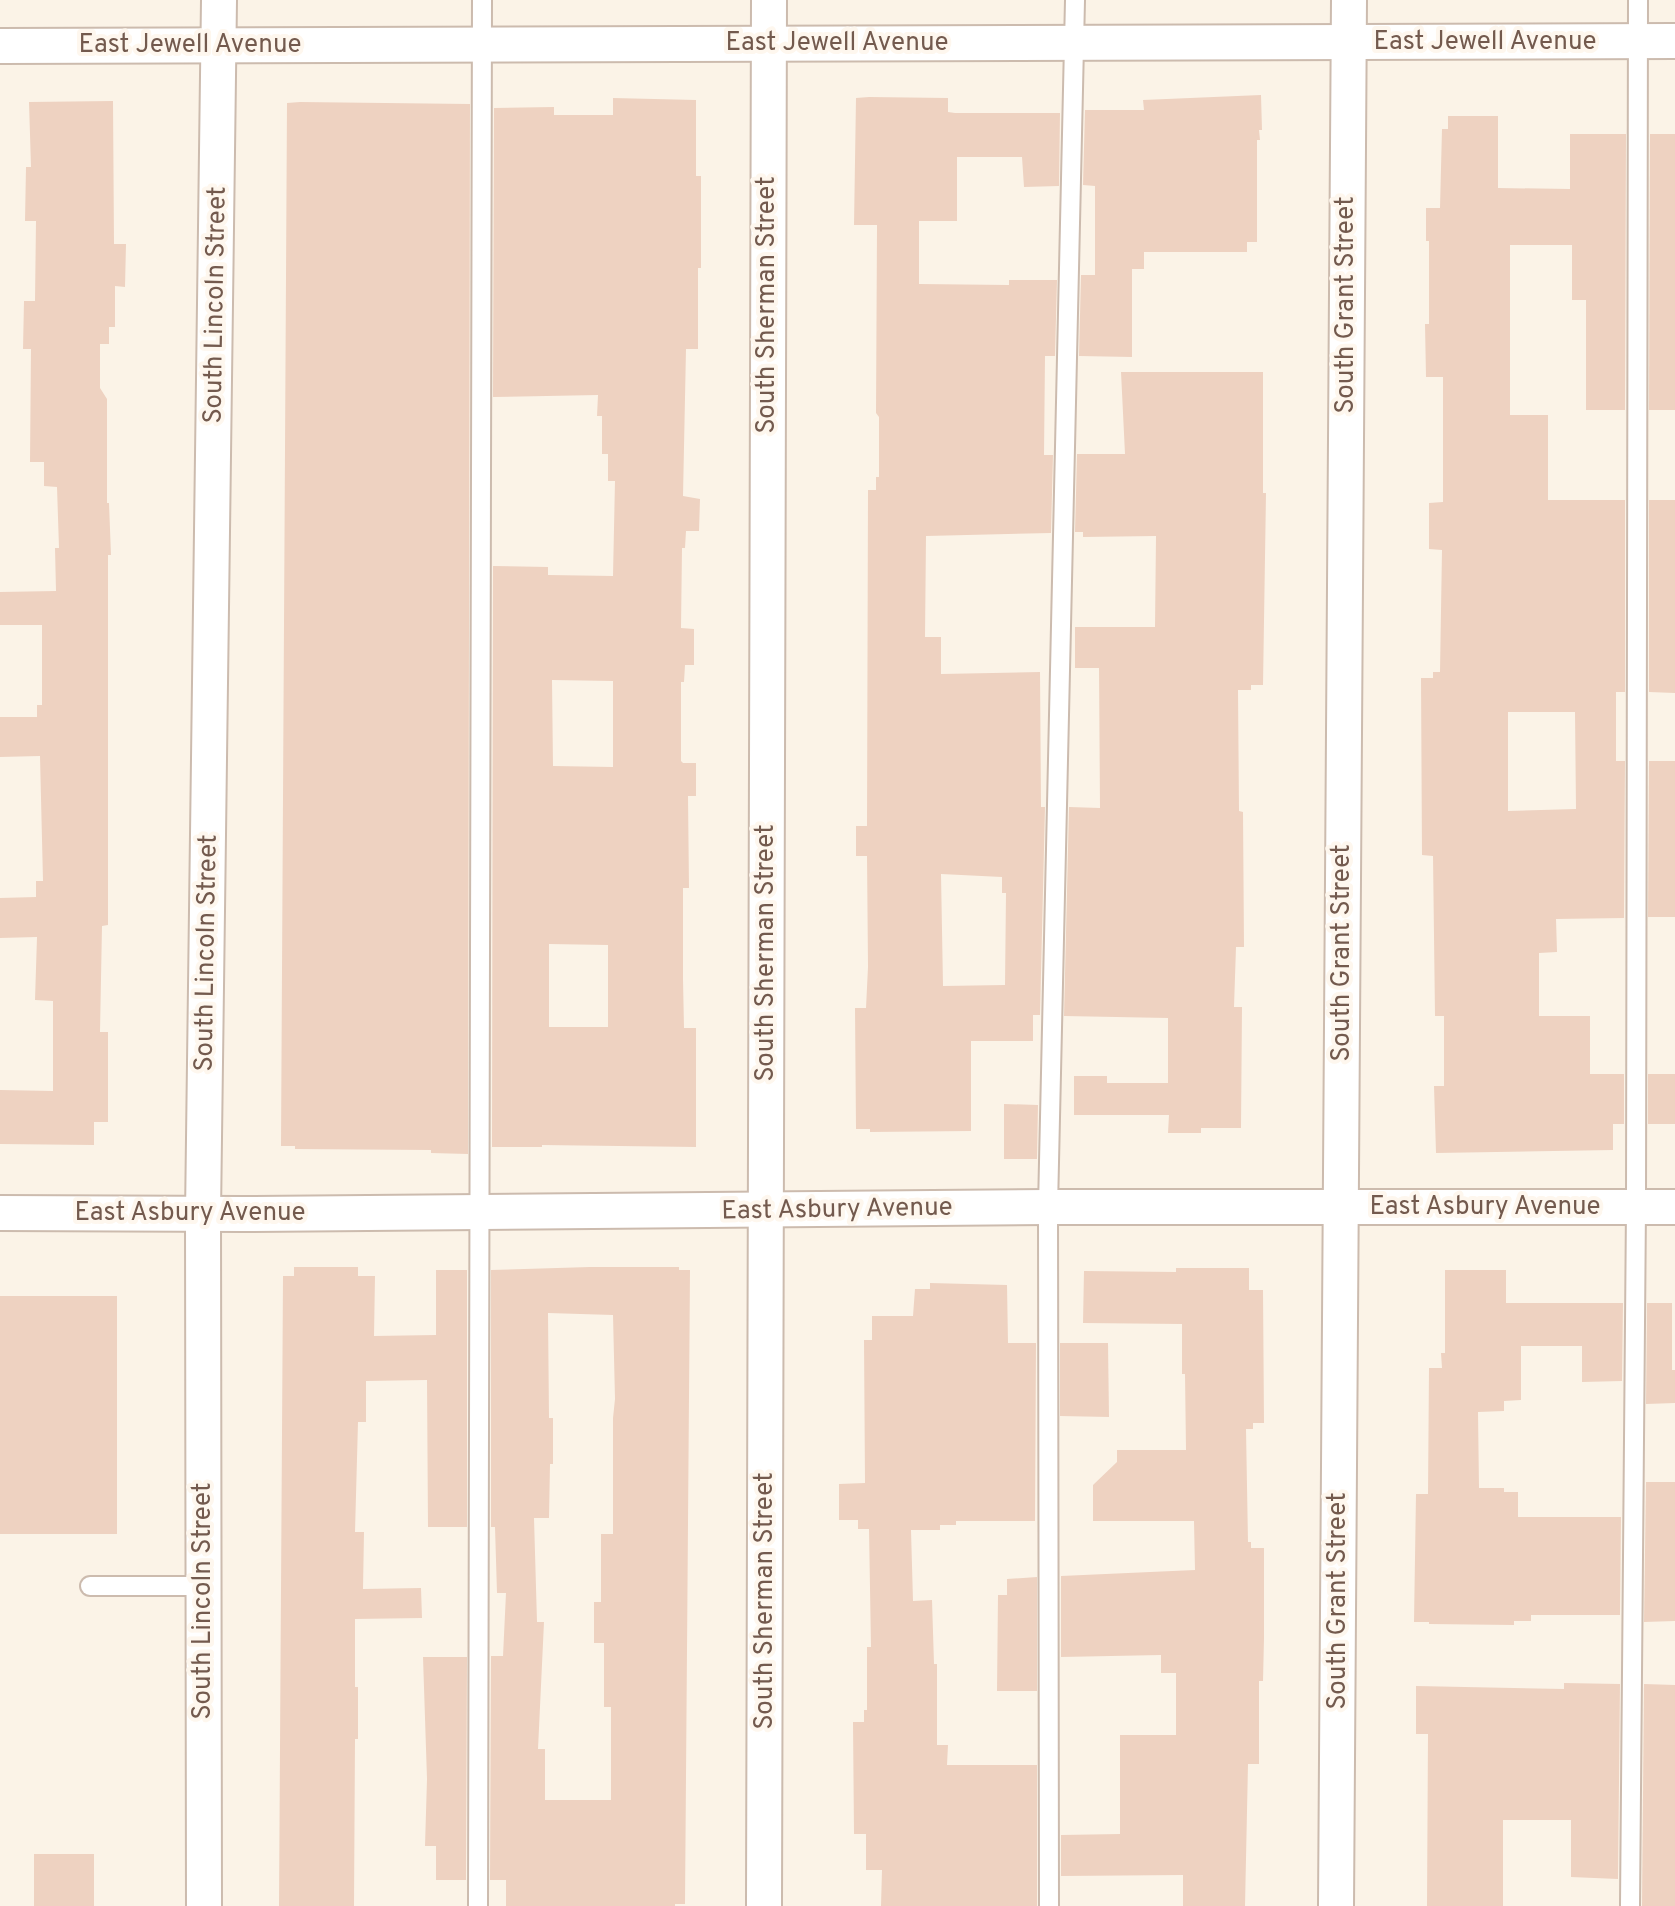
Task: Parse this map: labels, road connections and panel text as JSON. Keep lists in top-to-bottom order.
{
  "streets": {
    "street": [
      "East Jewell Avenue",
      "South Lincoln Street",
      "South Sherman Street",
      "South Grant Street",
      "East Asbury Avenue"
    ]
  },
  "crossings": [
    ["East Jewell Avenue", "South Lincoln Street"],
    ["East Jewell Avenue", "South Sherman Street"],
    ["East Jewell Avenue", "South Grant Street"],
    ["South Lincoln Street", "East Asbury Avenue"],
    ["South Sherman Street", "East Asbury Avenue"],
    ["South Grant Street", "East Asbury Avenue"]
  ]
}
